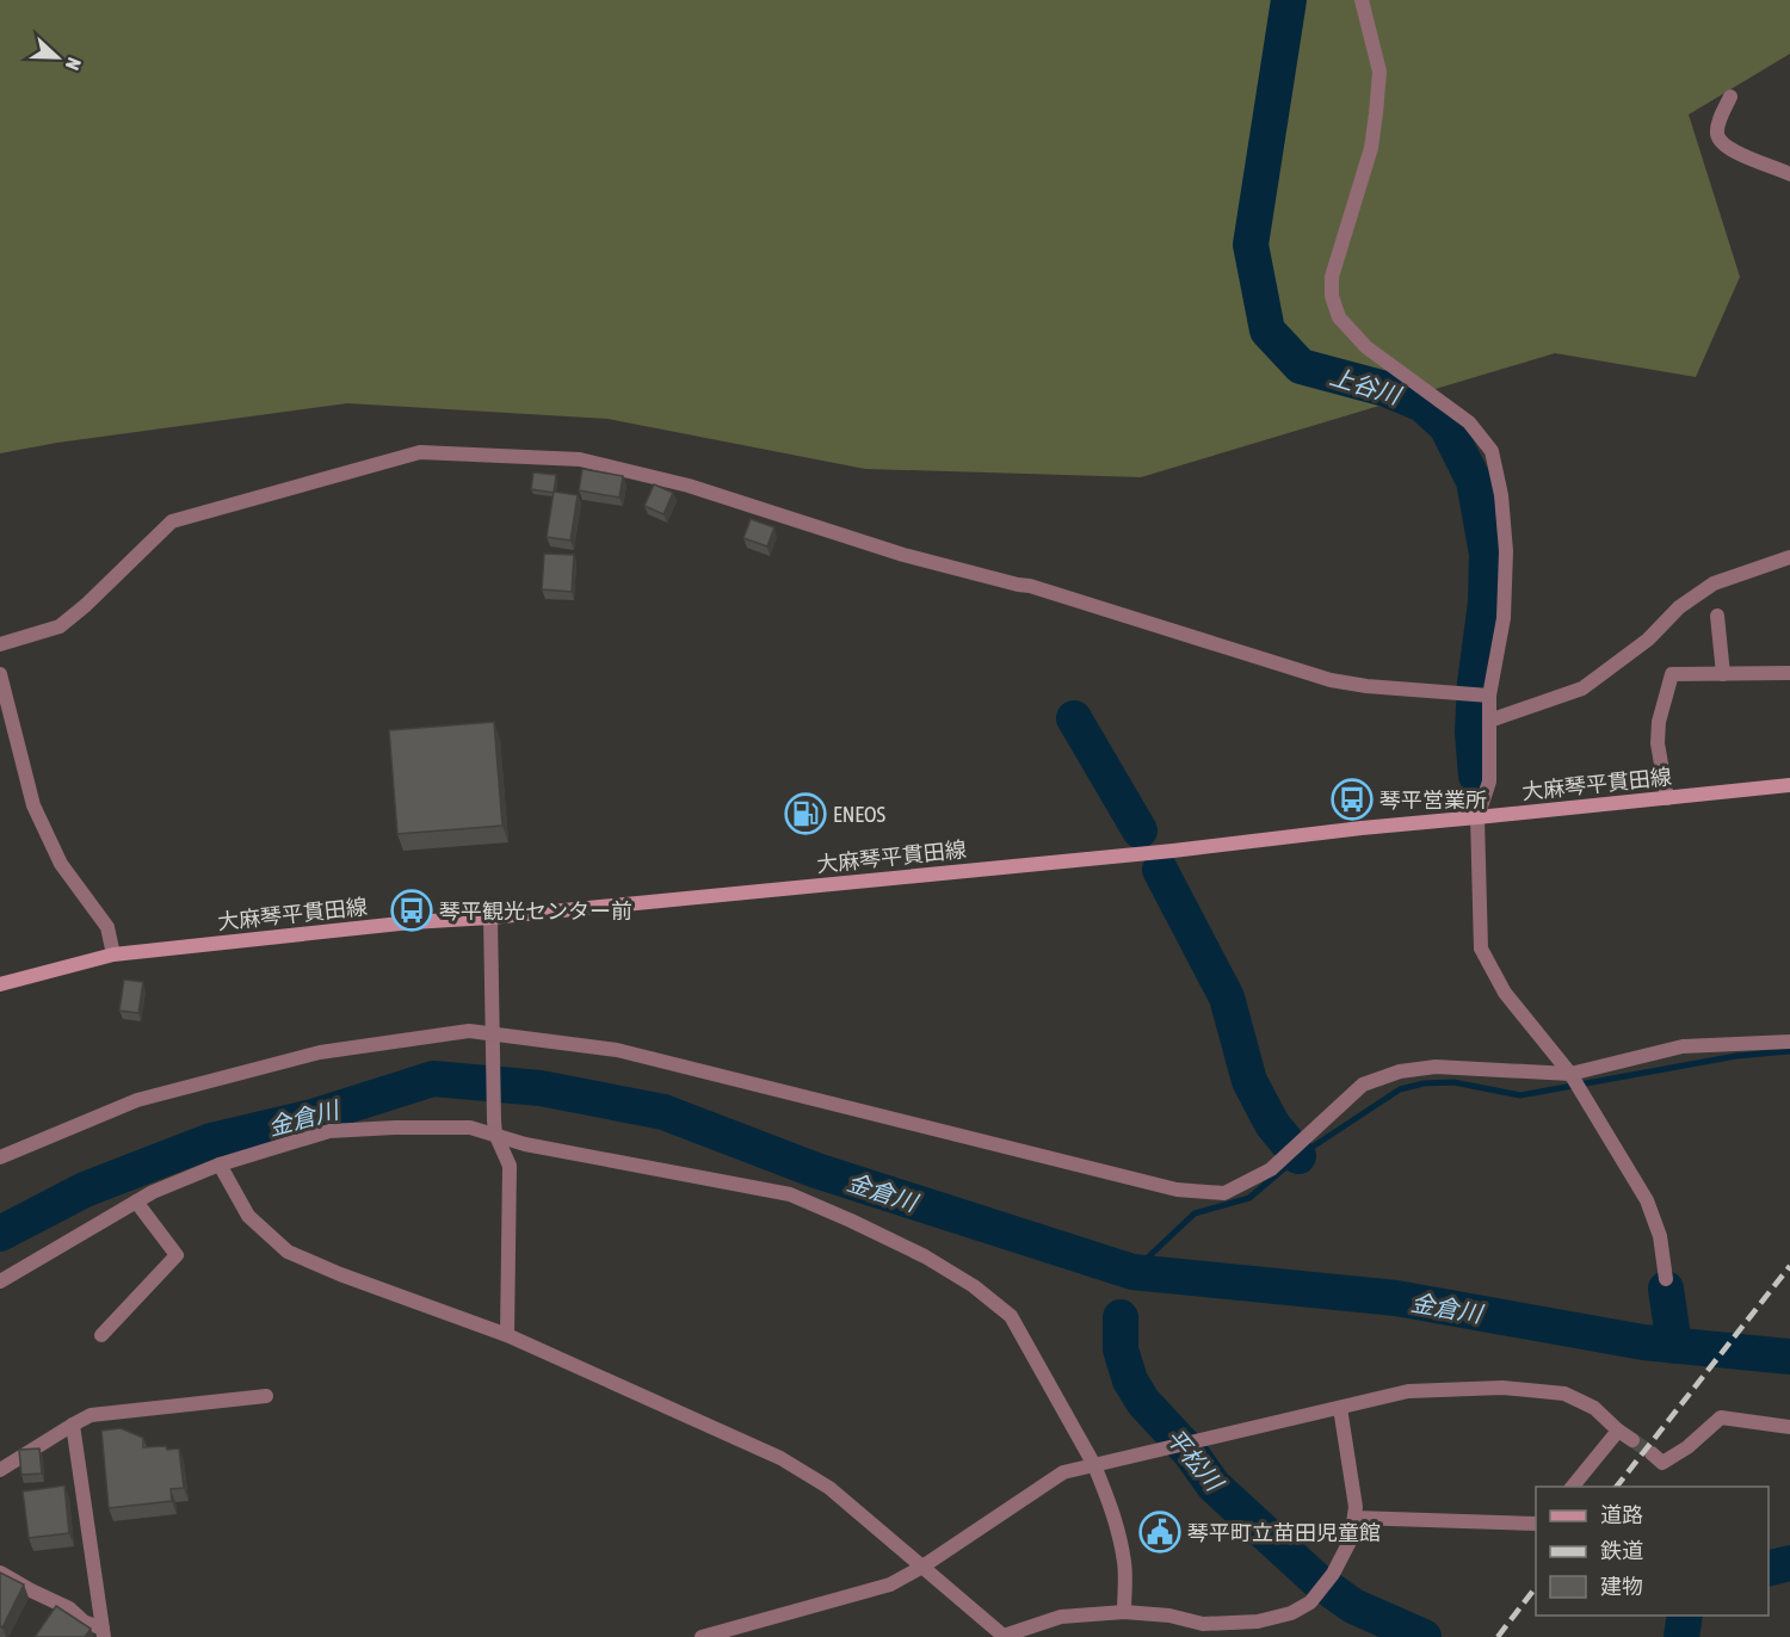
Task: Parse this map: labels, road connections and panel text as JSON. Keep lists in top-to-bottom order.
{
  "streets": {
    "main road": ["大麻琴平貫田線"]
  },
  "water": ["上谷川", "金倉川", "平松川"],
  "places": {
    "bus stop": ["琴平営業所", "琴平観光センター前"],
    "fuel station": ["ENEOS"],
    "public building": ["琴平町立苗田児童館"]
  },
  "legend": ["道路", "鉄道", "建物"],
  "north": "right"
}
